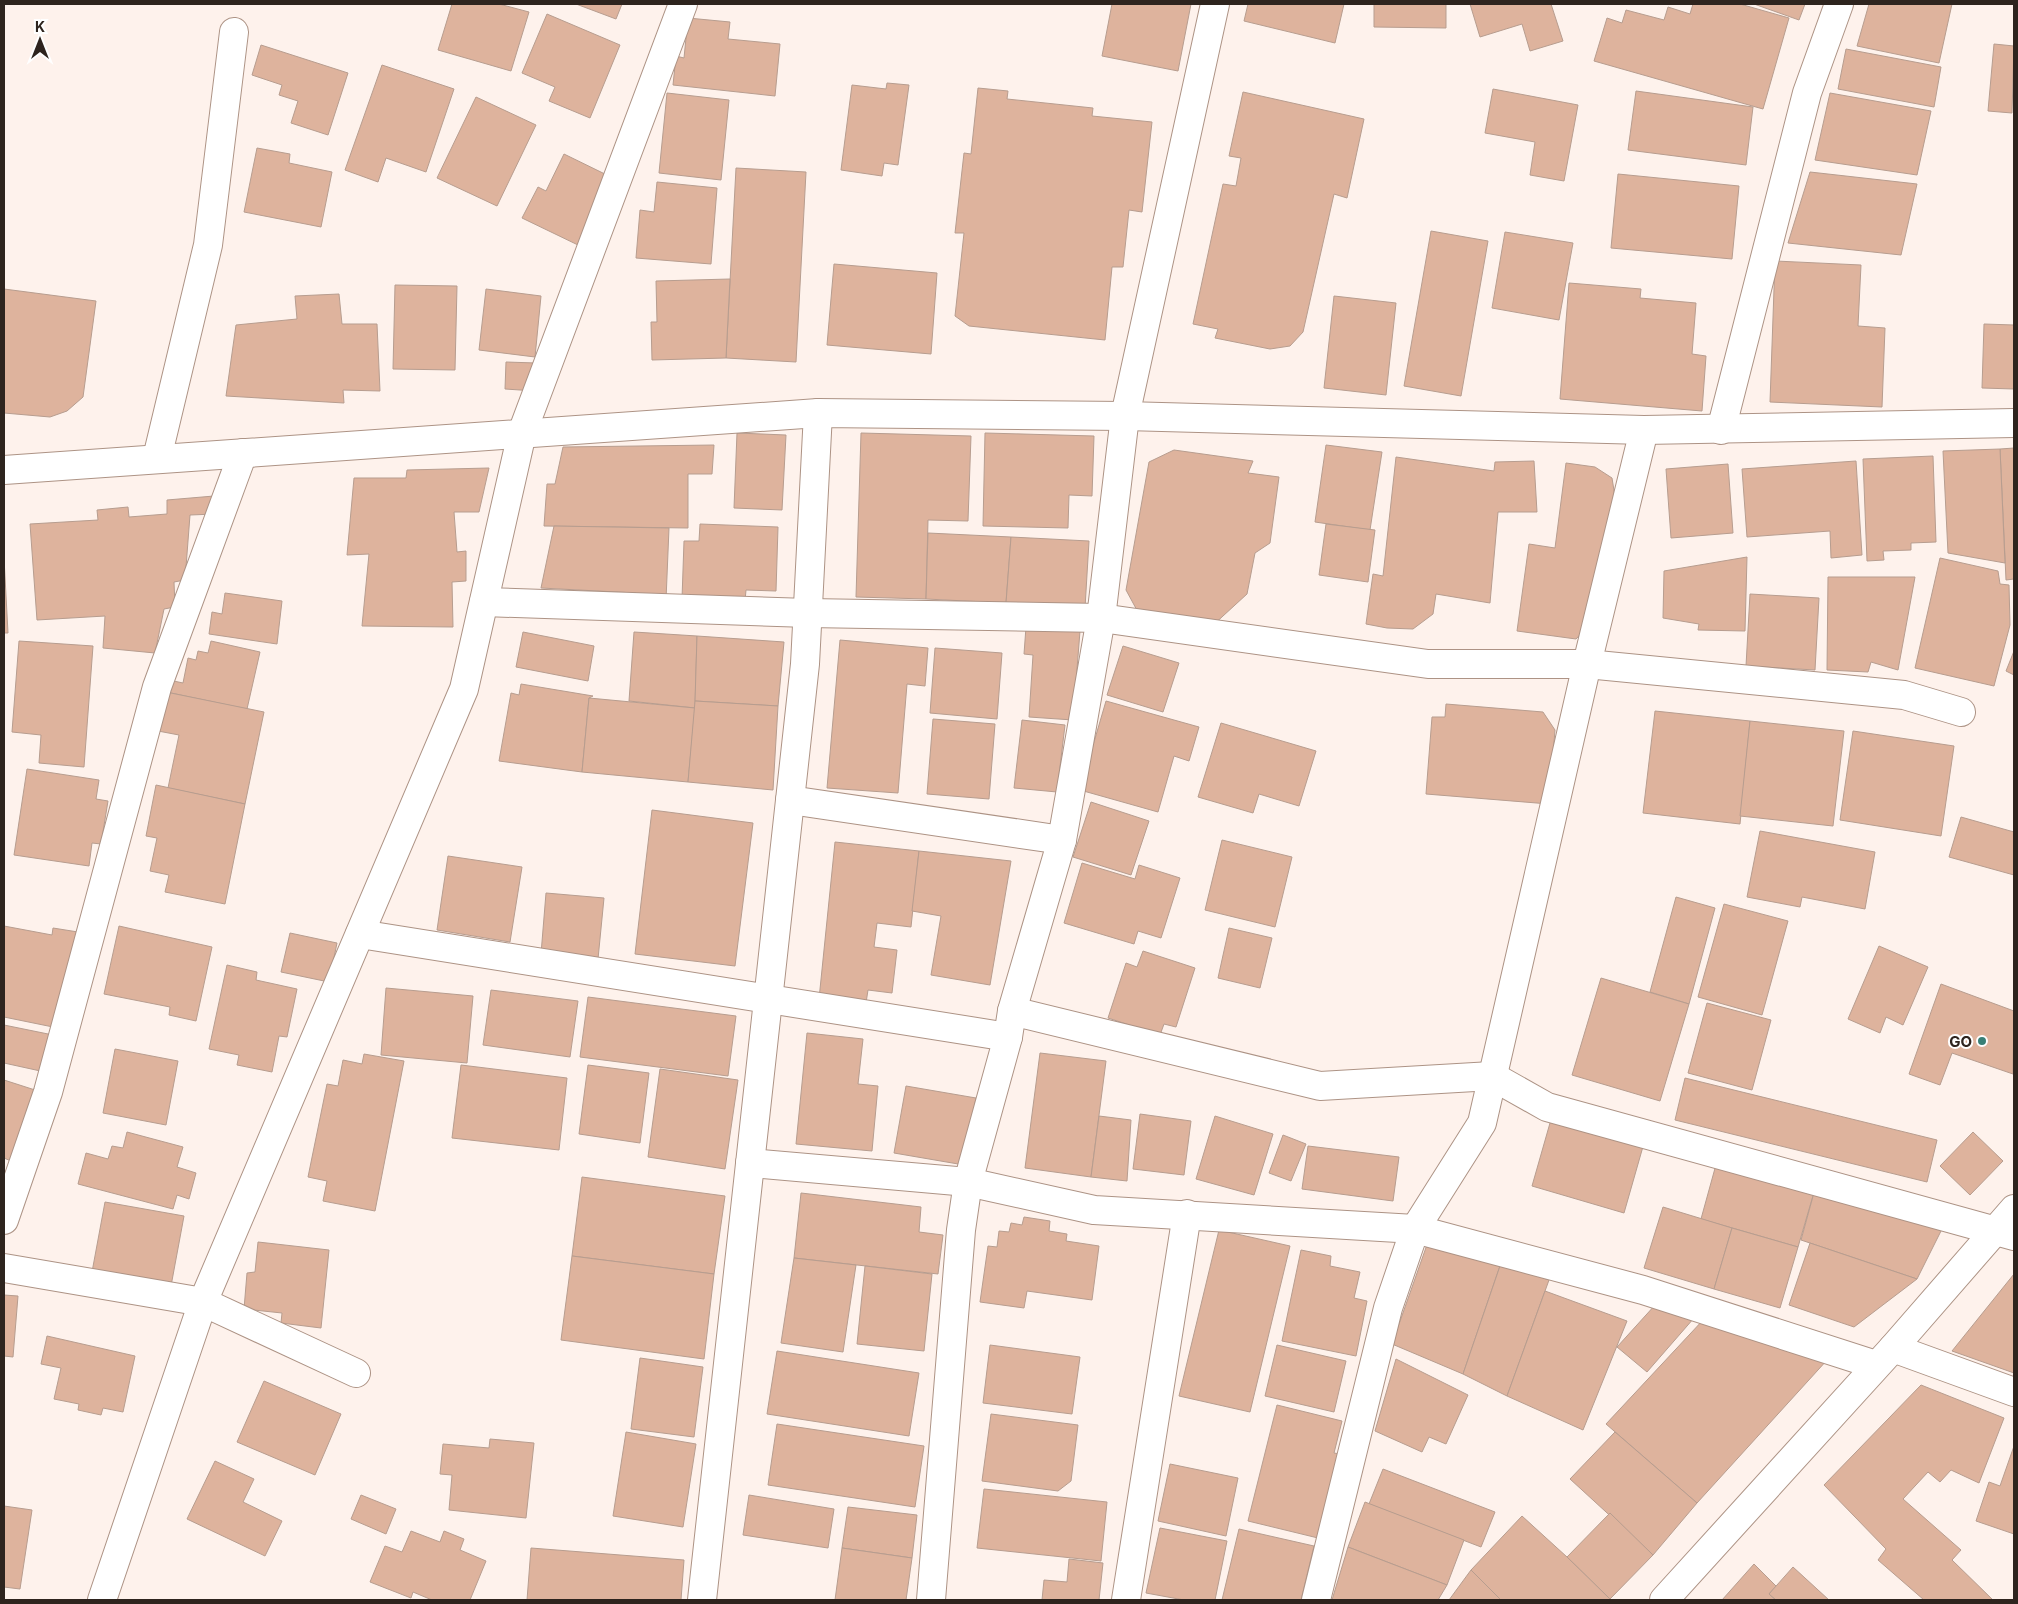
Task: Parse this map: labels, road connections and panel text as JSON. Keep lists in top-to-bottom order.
{
  "places": ["GO"],
  "north": "top"
}
